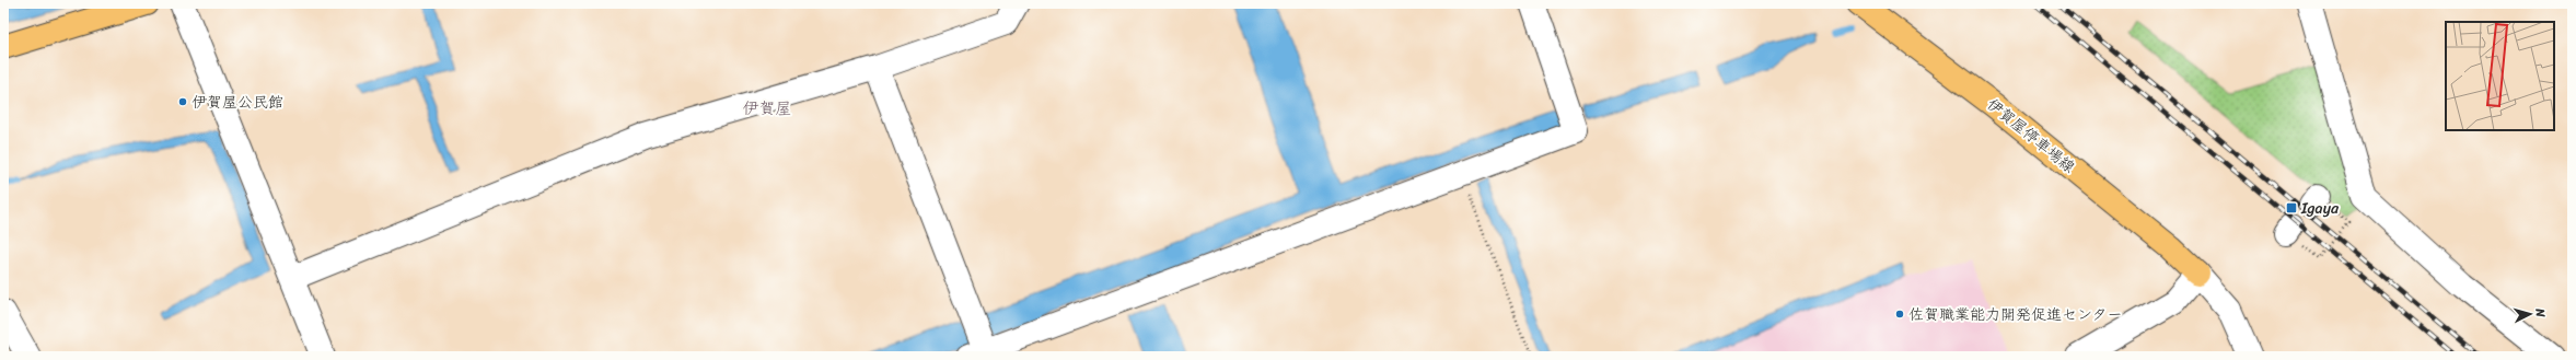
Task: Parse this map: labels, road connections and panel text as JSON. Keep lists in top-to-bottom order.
{
  "streets": {
    "main road": ["伊賀屋停車場線"]
  },
  "districts": ["伊賀屋"],
  "places": {
    "other": ["伊賀屋公民館", "佐賀職業能力開発促進センター"],
    "transit": ["Igaya"]
  },
  "north": "right"
}
